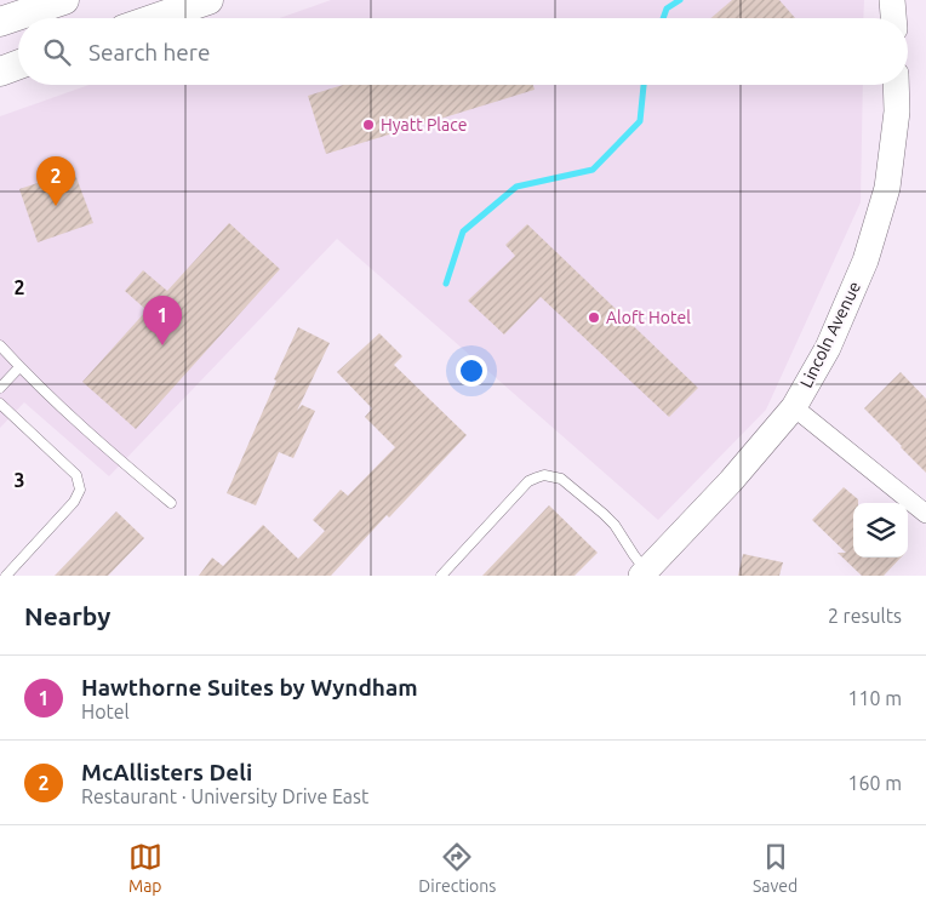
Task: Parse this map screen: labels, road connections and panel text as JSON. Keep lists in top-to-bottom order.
{
  "streets": {
    "street": ["Lincoln Avenue"]
  },
  "places": ["Hyatt Place", "Aloft Hotel"],
  "page": {
    "search": "Search here",
    "pins": ["2", "1"],
    "heading": ["Nearby", "2 results"],
    "list": [
      {
        "mark": "1",
        "name": "Hawthorne Suites by Wyndham",
        "note": "Hotel",
        "value": "110 m"
      },
      {
        "mark": "2",
        "name": "McAllisters Deli",
        "note": "Restaurant · University Drive East",
        "value": "160 m"
      }
    ],
    "nav": ["Map", "Directions", "Saved"]
  },
  "grid": {
    "rows": ["2", "3"]
  }
}
